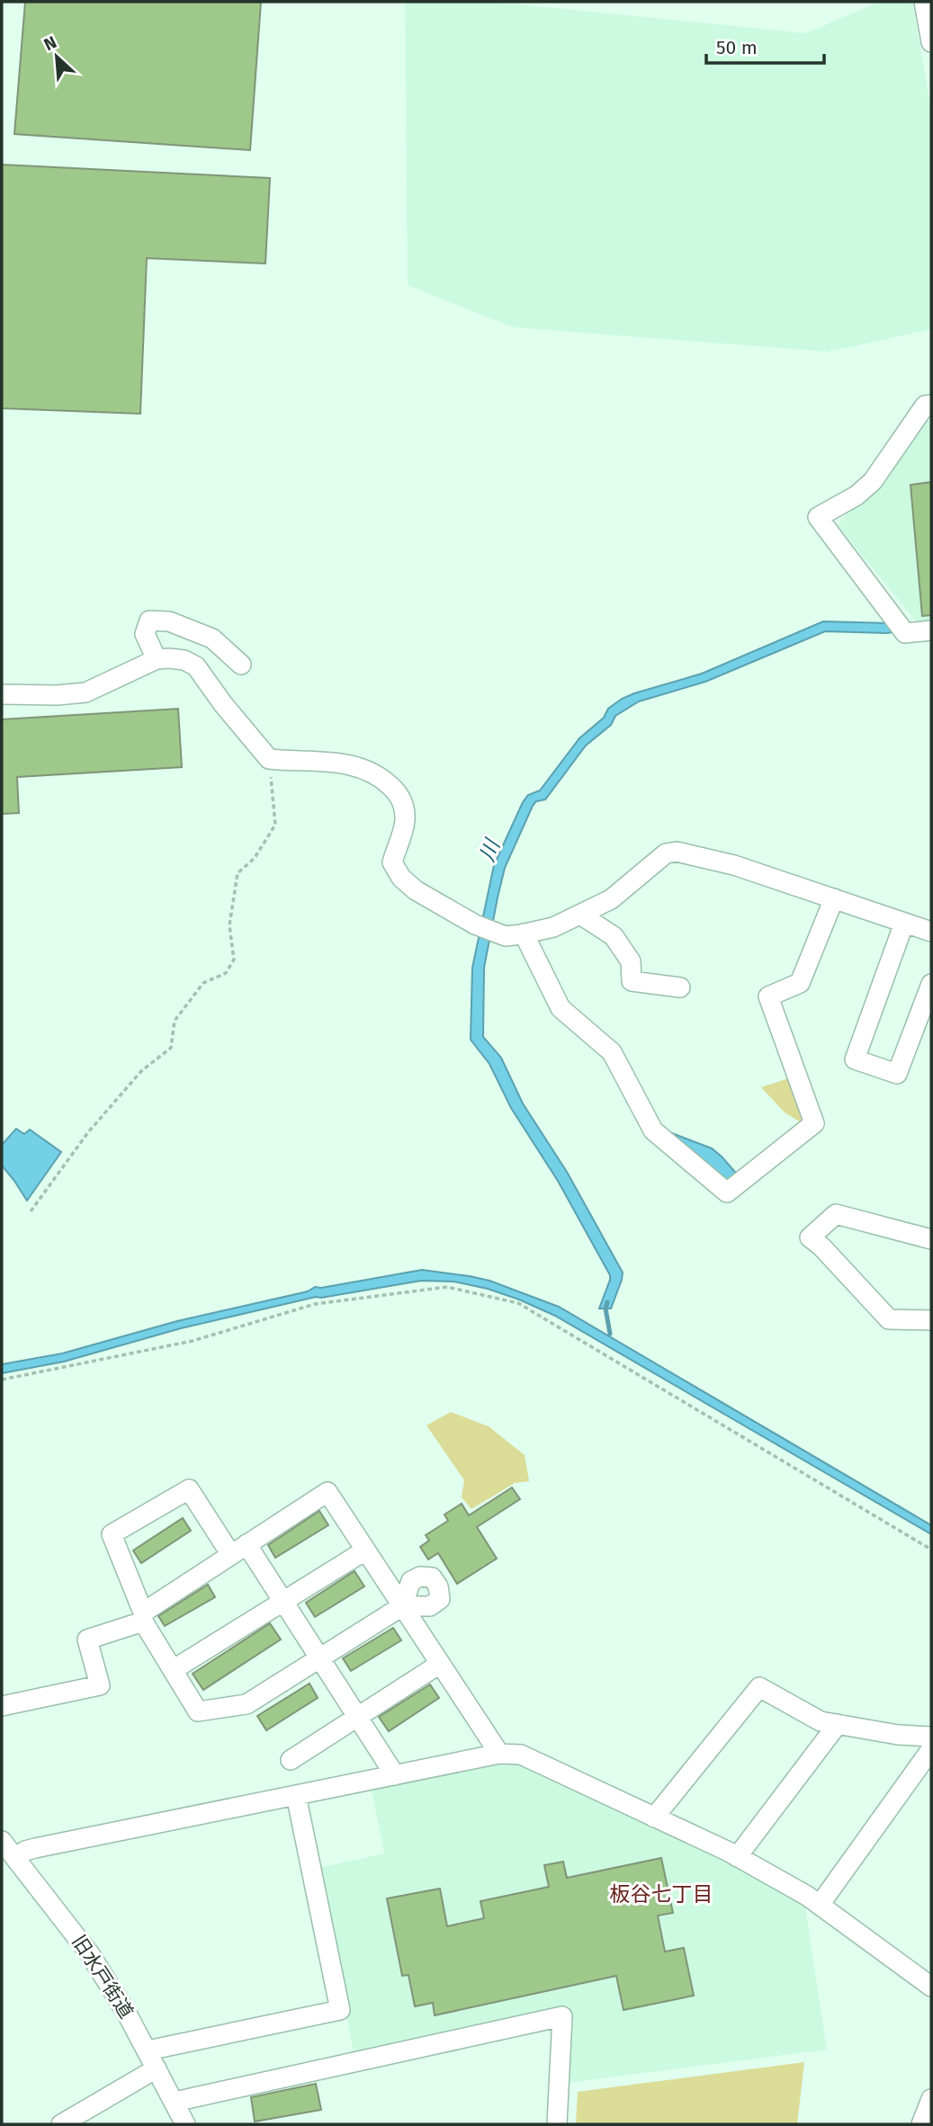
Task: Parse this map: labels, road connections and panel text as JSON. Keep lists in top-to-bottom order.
{
  "streets": {
    "street": ["旧水戸街道"]
  },
  "districts": ["板谷七丁目"],
  "water": ["川"],
  "scale_bar": "50 m",
  "north": "top left"
}
